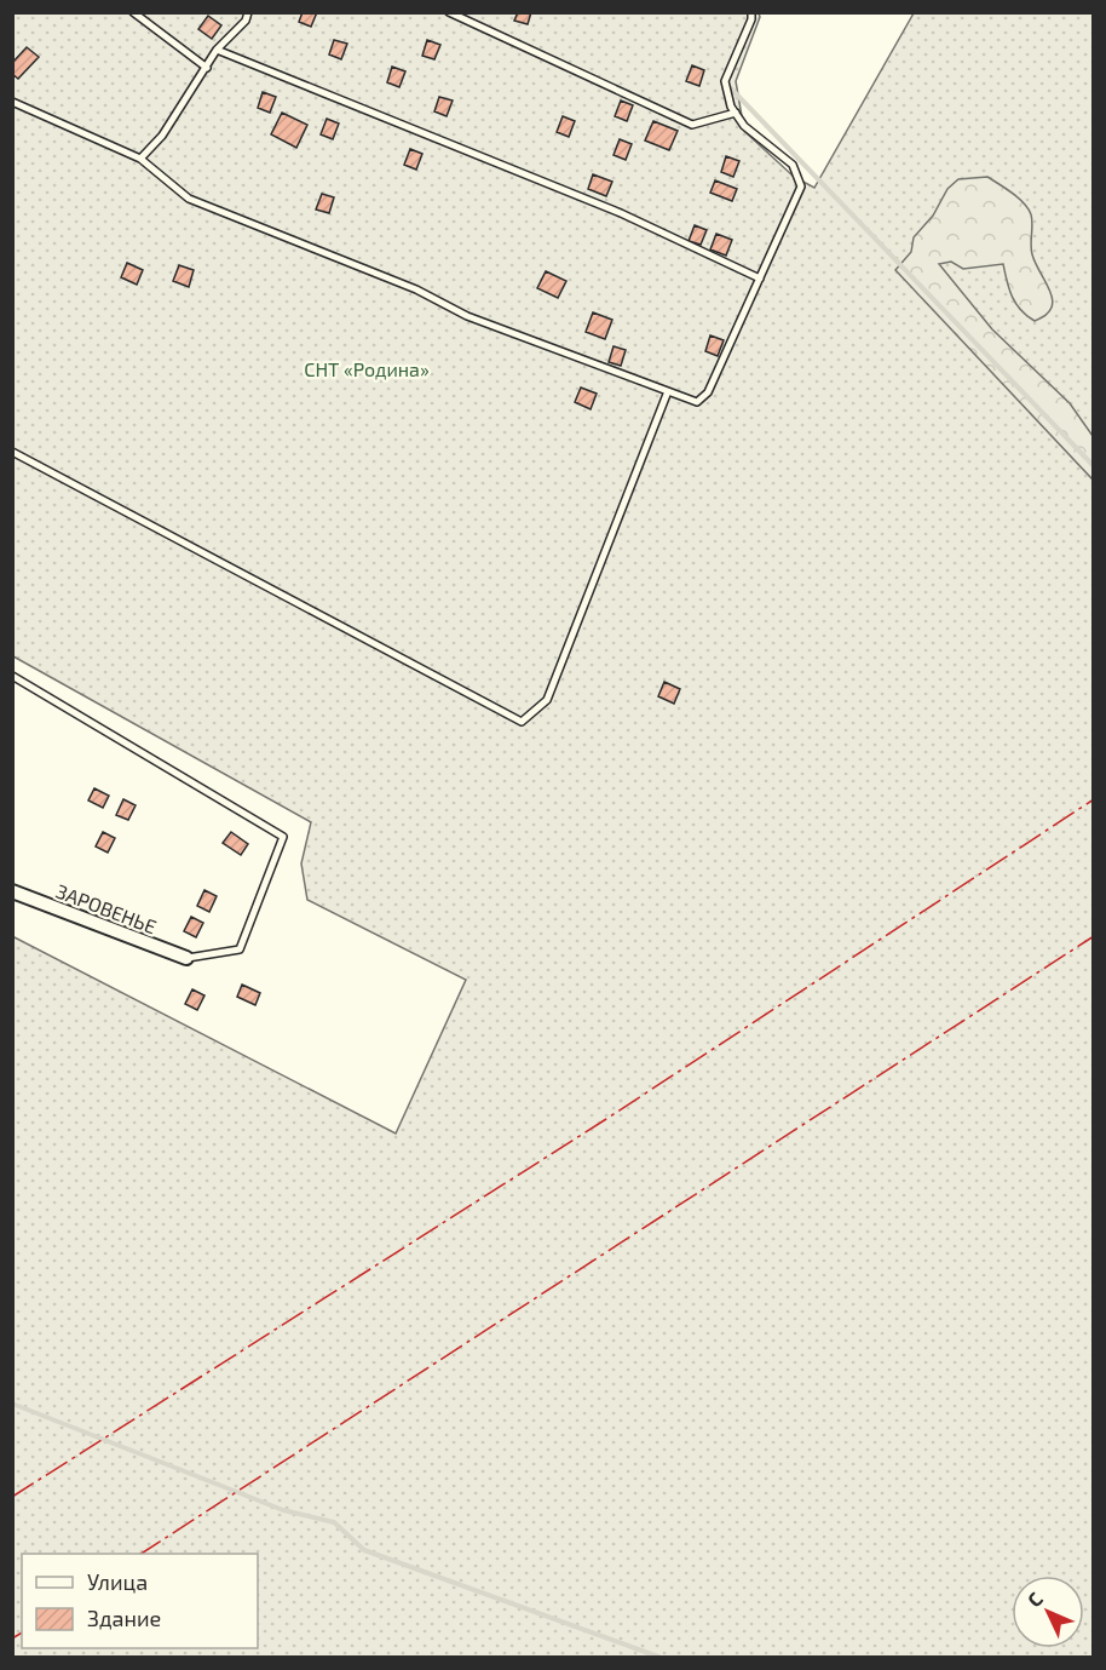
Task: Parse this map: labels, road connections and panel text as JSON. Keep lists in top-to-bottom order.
{
  "streets": {
    "street": ["ЗАРОВЕНЬЕ"]
  },
  "parks": ["СНТ «Родина»"],
  "legend": ["Улица", "Здание"],
  "north": "top left"
}
